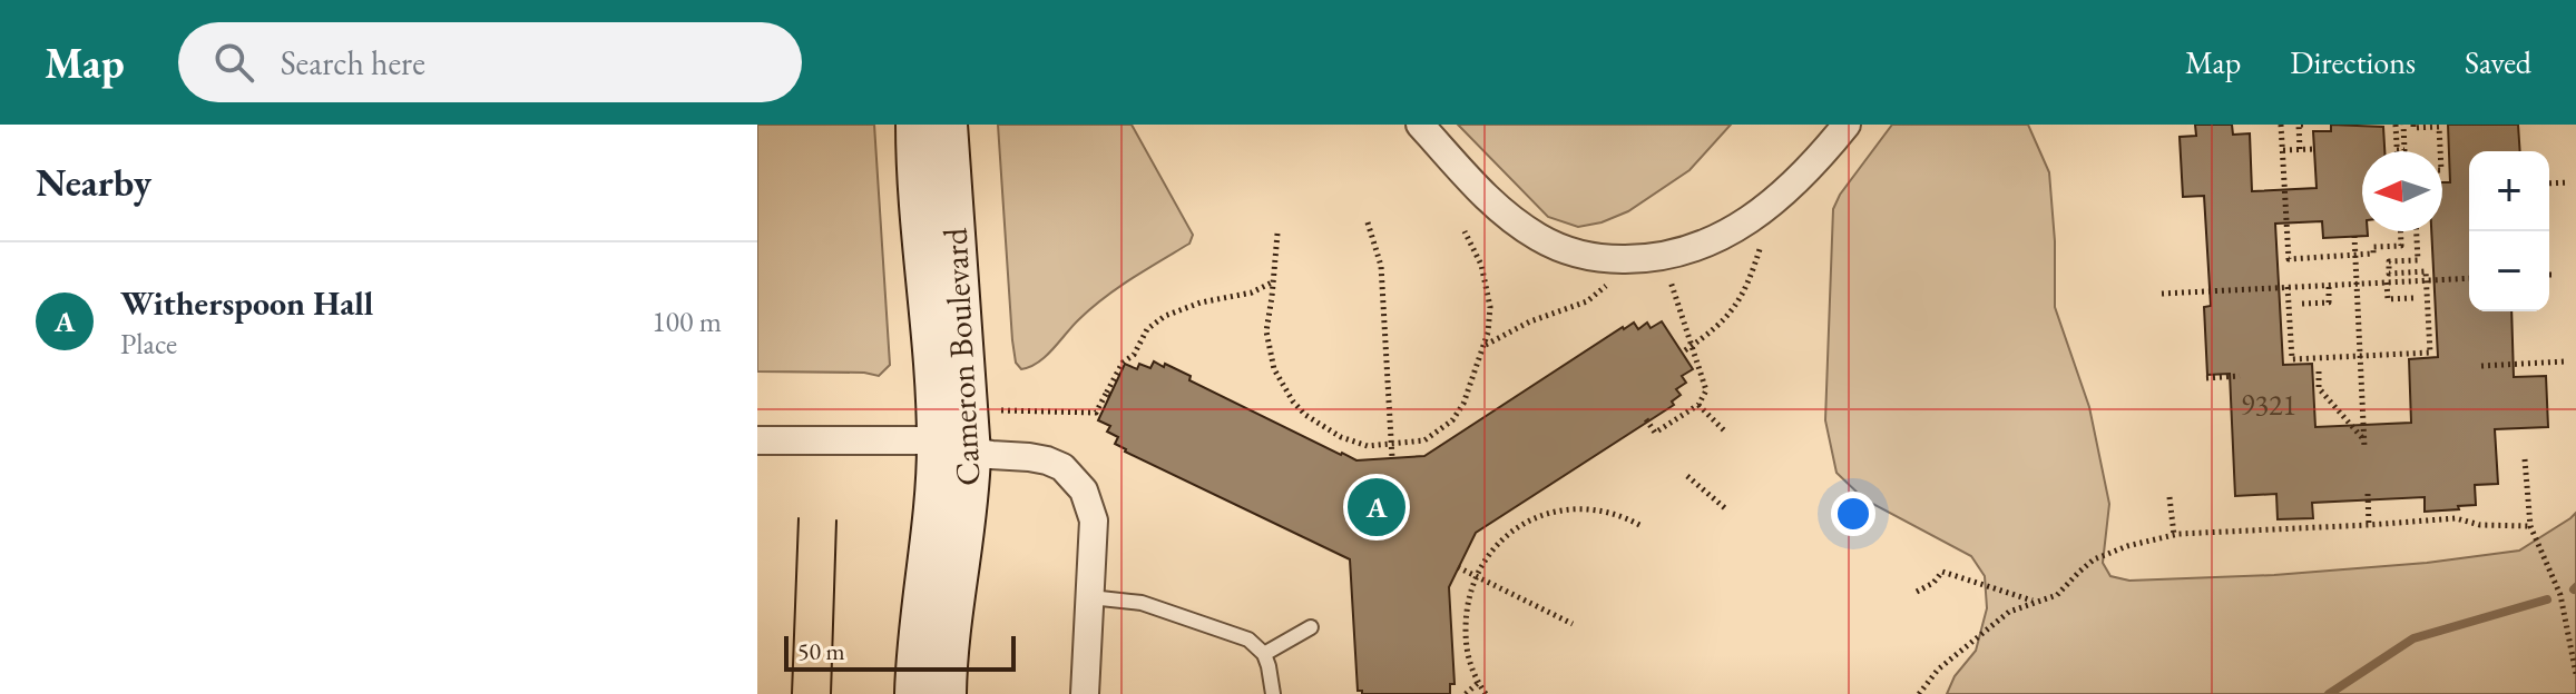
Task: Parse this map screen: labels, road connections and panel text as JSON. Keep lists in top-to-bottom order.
{
  "streets": {
    "street": ["Cameron Boulevard"]
  },
  "house_numbers": ["9321"],
  "scale_bar": "50 m",
  "north": "left",
  "page": {
    "header": "Map",
    "search": "Search here",
    "nav": ["Map", "Directions", "Saved"],
    "heading": "Nearby",
    "map_buttons": ["+", "−"],
    "list": [
      {
        "mark": "A",
        "name": "Witherspoon Hall",
        "note": "Place",
        "value": "100 m"
      }
    ],
    "pins": "A",
    "scale": "50 m"
  }
}
